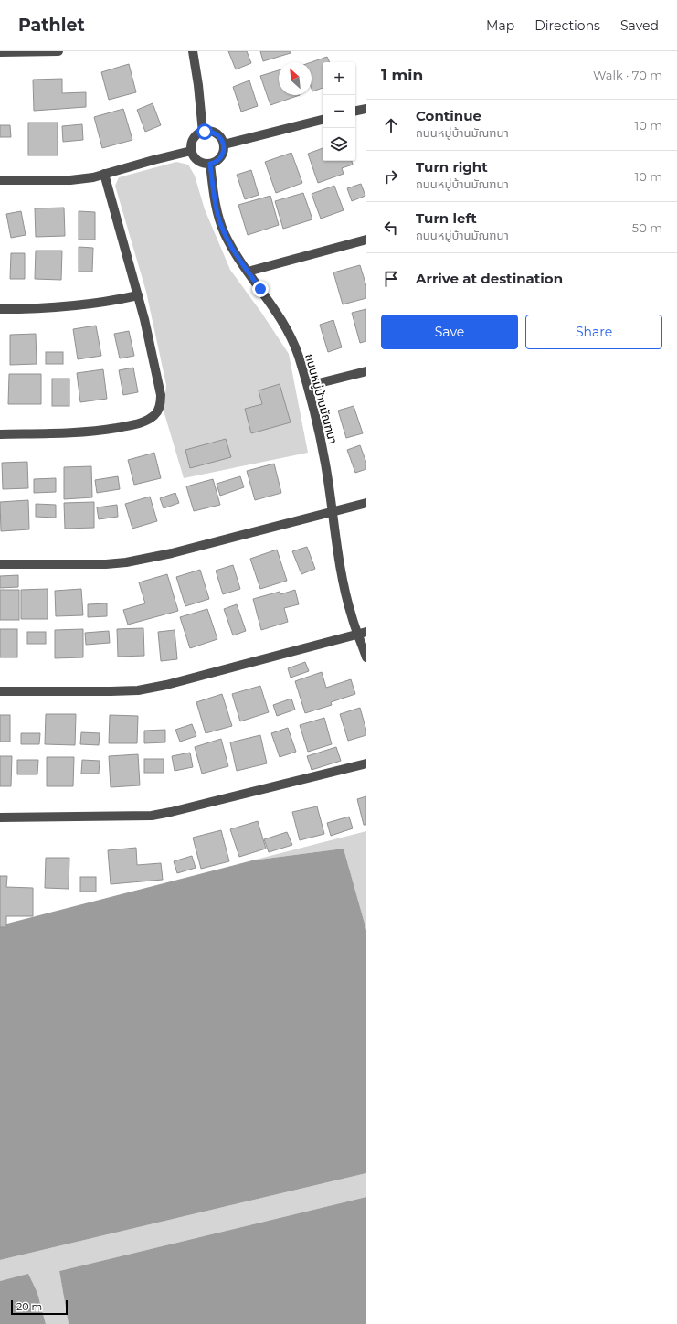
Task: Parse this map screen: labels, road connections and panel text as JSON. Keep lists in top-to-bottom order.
{
  "streets": {
    "street": ["ถนนหมู่บ้านมัณฑนา"]
  },
  "scale_bar": "20 m",
  "north": "top left",
  "page": {
    "header": "Pathlet",
    "nav": ["Map", "Directions", "Saved"],
    "heading": ["1 min", "Walk · 70 m"],
    "map_buttons": ["+", "−"],
    "list": [
      ["Continue", "ถนนหมู่บ้านมัณฑนา", "10 m"],
      ["Turn right", "ถนนหมู่บ้านมัณฑนา", "10 m"],
      ["Turn left", "ถนนหมู่บ้านมัณฑนา", "50 m"],
      "Arrive at destination"
    ],
    "buttons": ["Save", "Share"],
    "scale": "20 m"
  }
}
